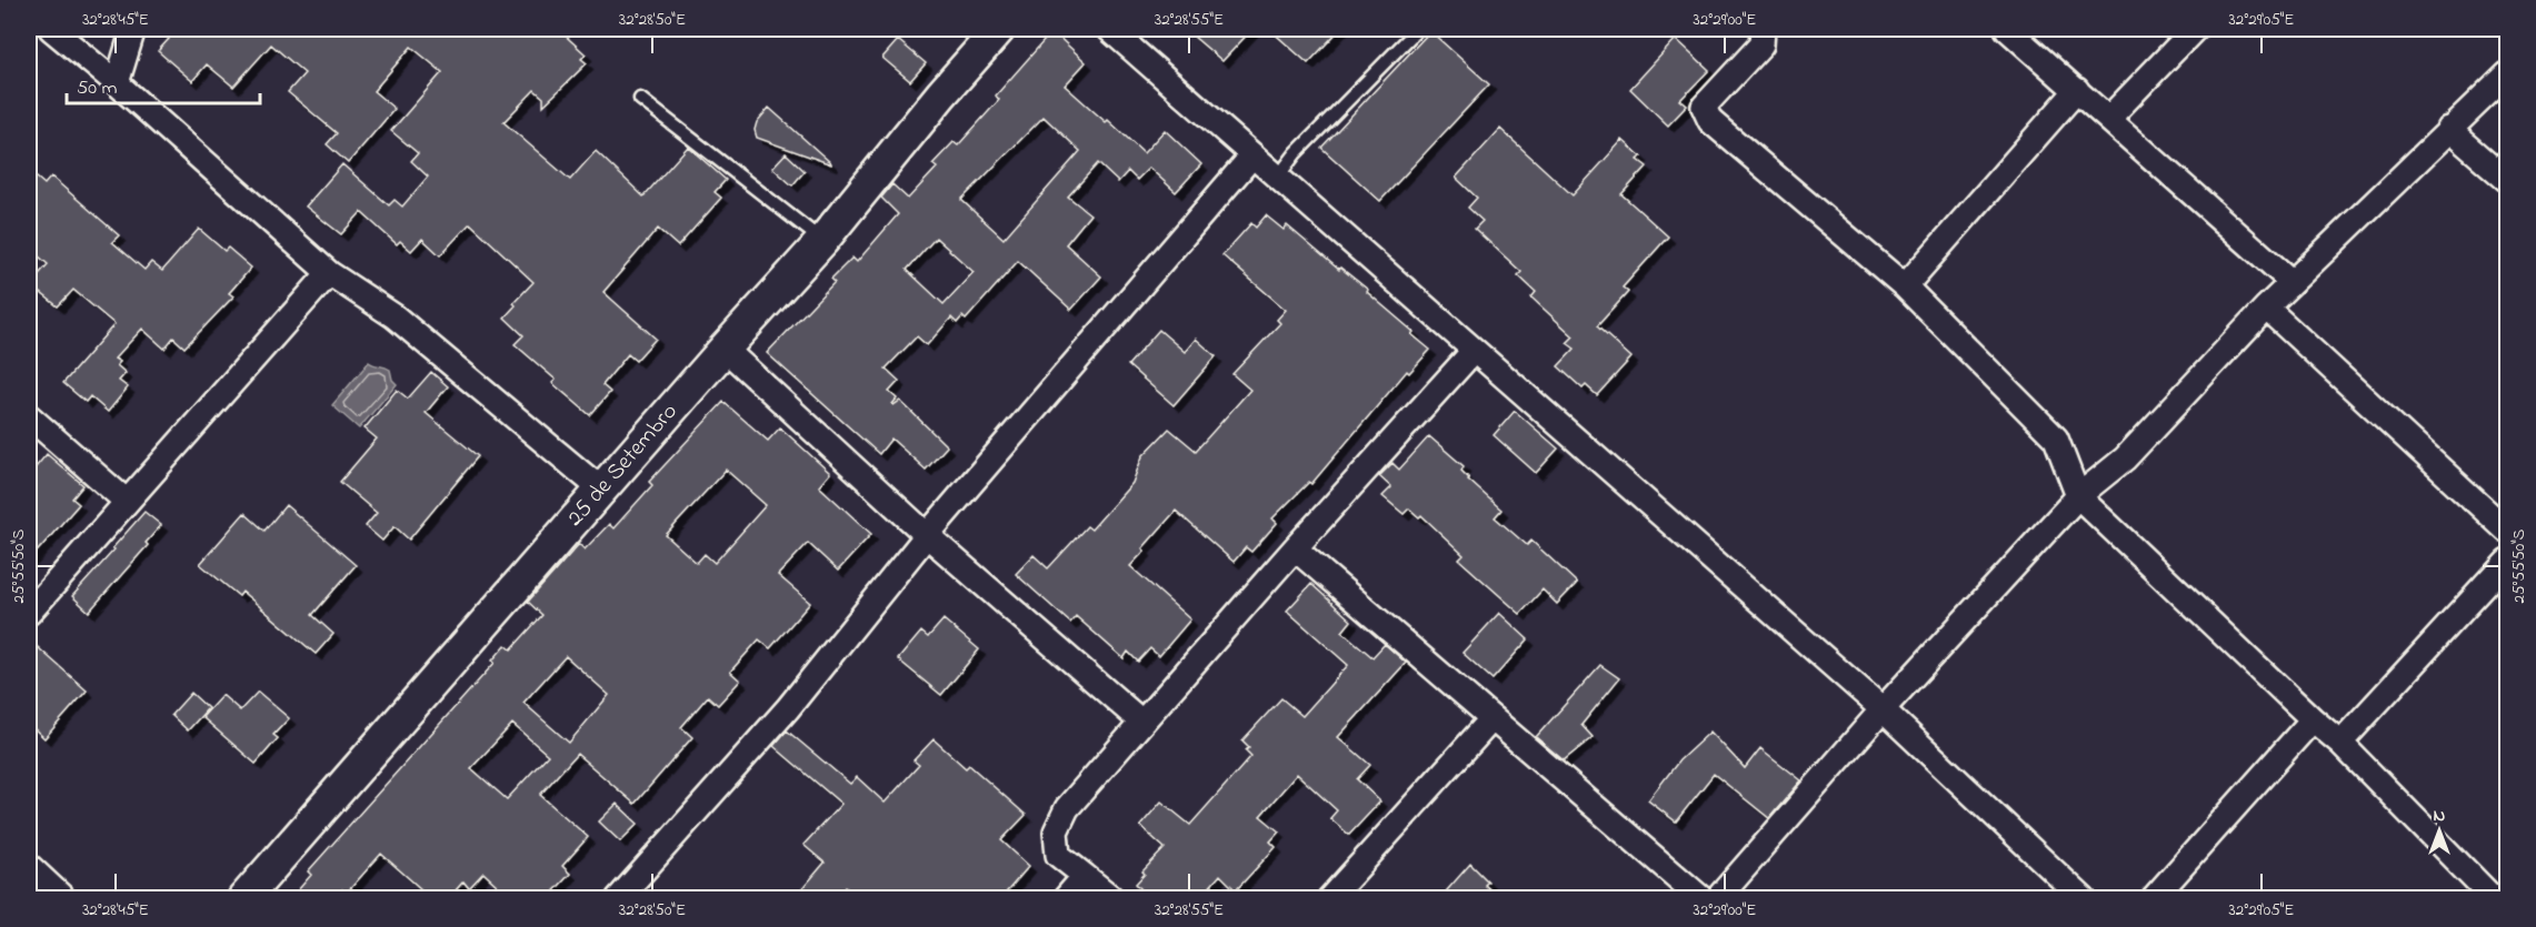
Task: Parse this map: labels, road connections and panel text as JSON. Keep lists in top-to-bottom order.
{
  "streets": {
    "street": ["25 de Setembro"]
  },
  "scale_bar": "50 m",
  "north": "top",
  "coordinates": [
    "32°28'45\"E",
    "32°28'50\"E",
    "32°28'55\"E",
    "32°29'00\"E",
    "32°29'05\"E",
    "25°55'50\"S"
  ]
}
